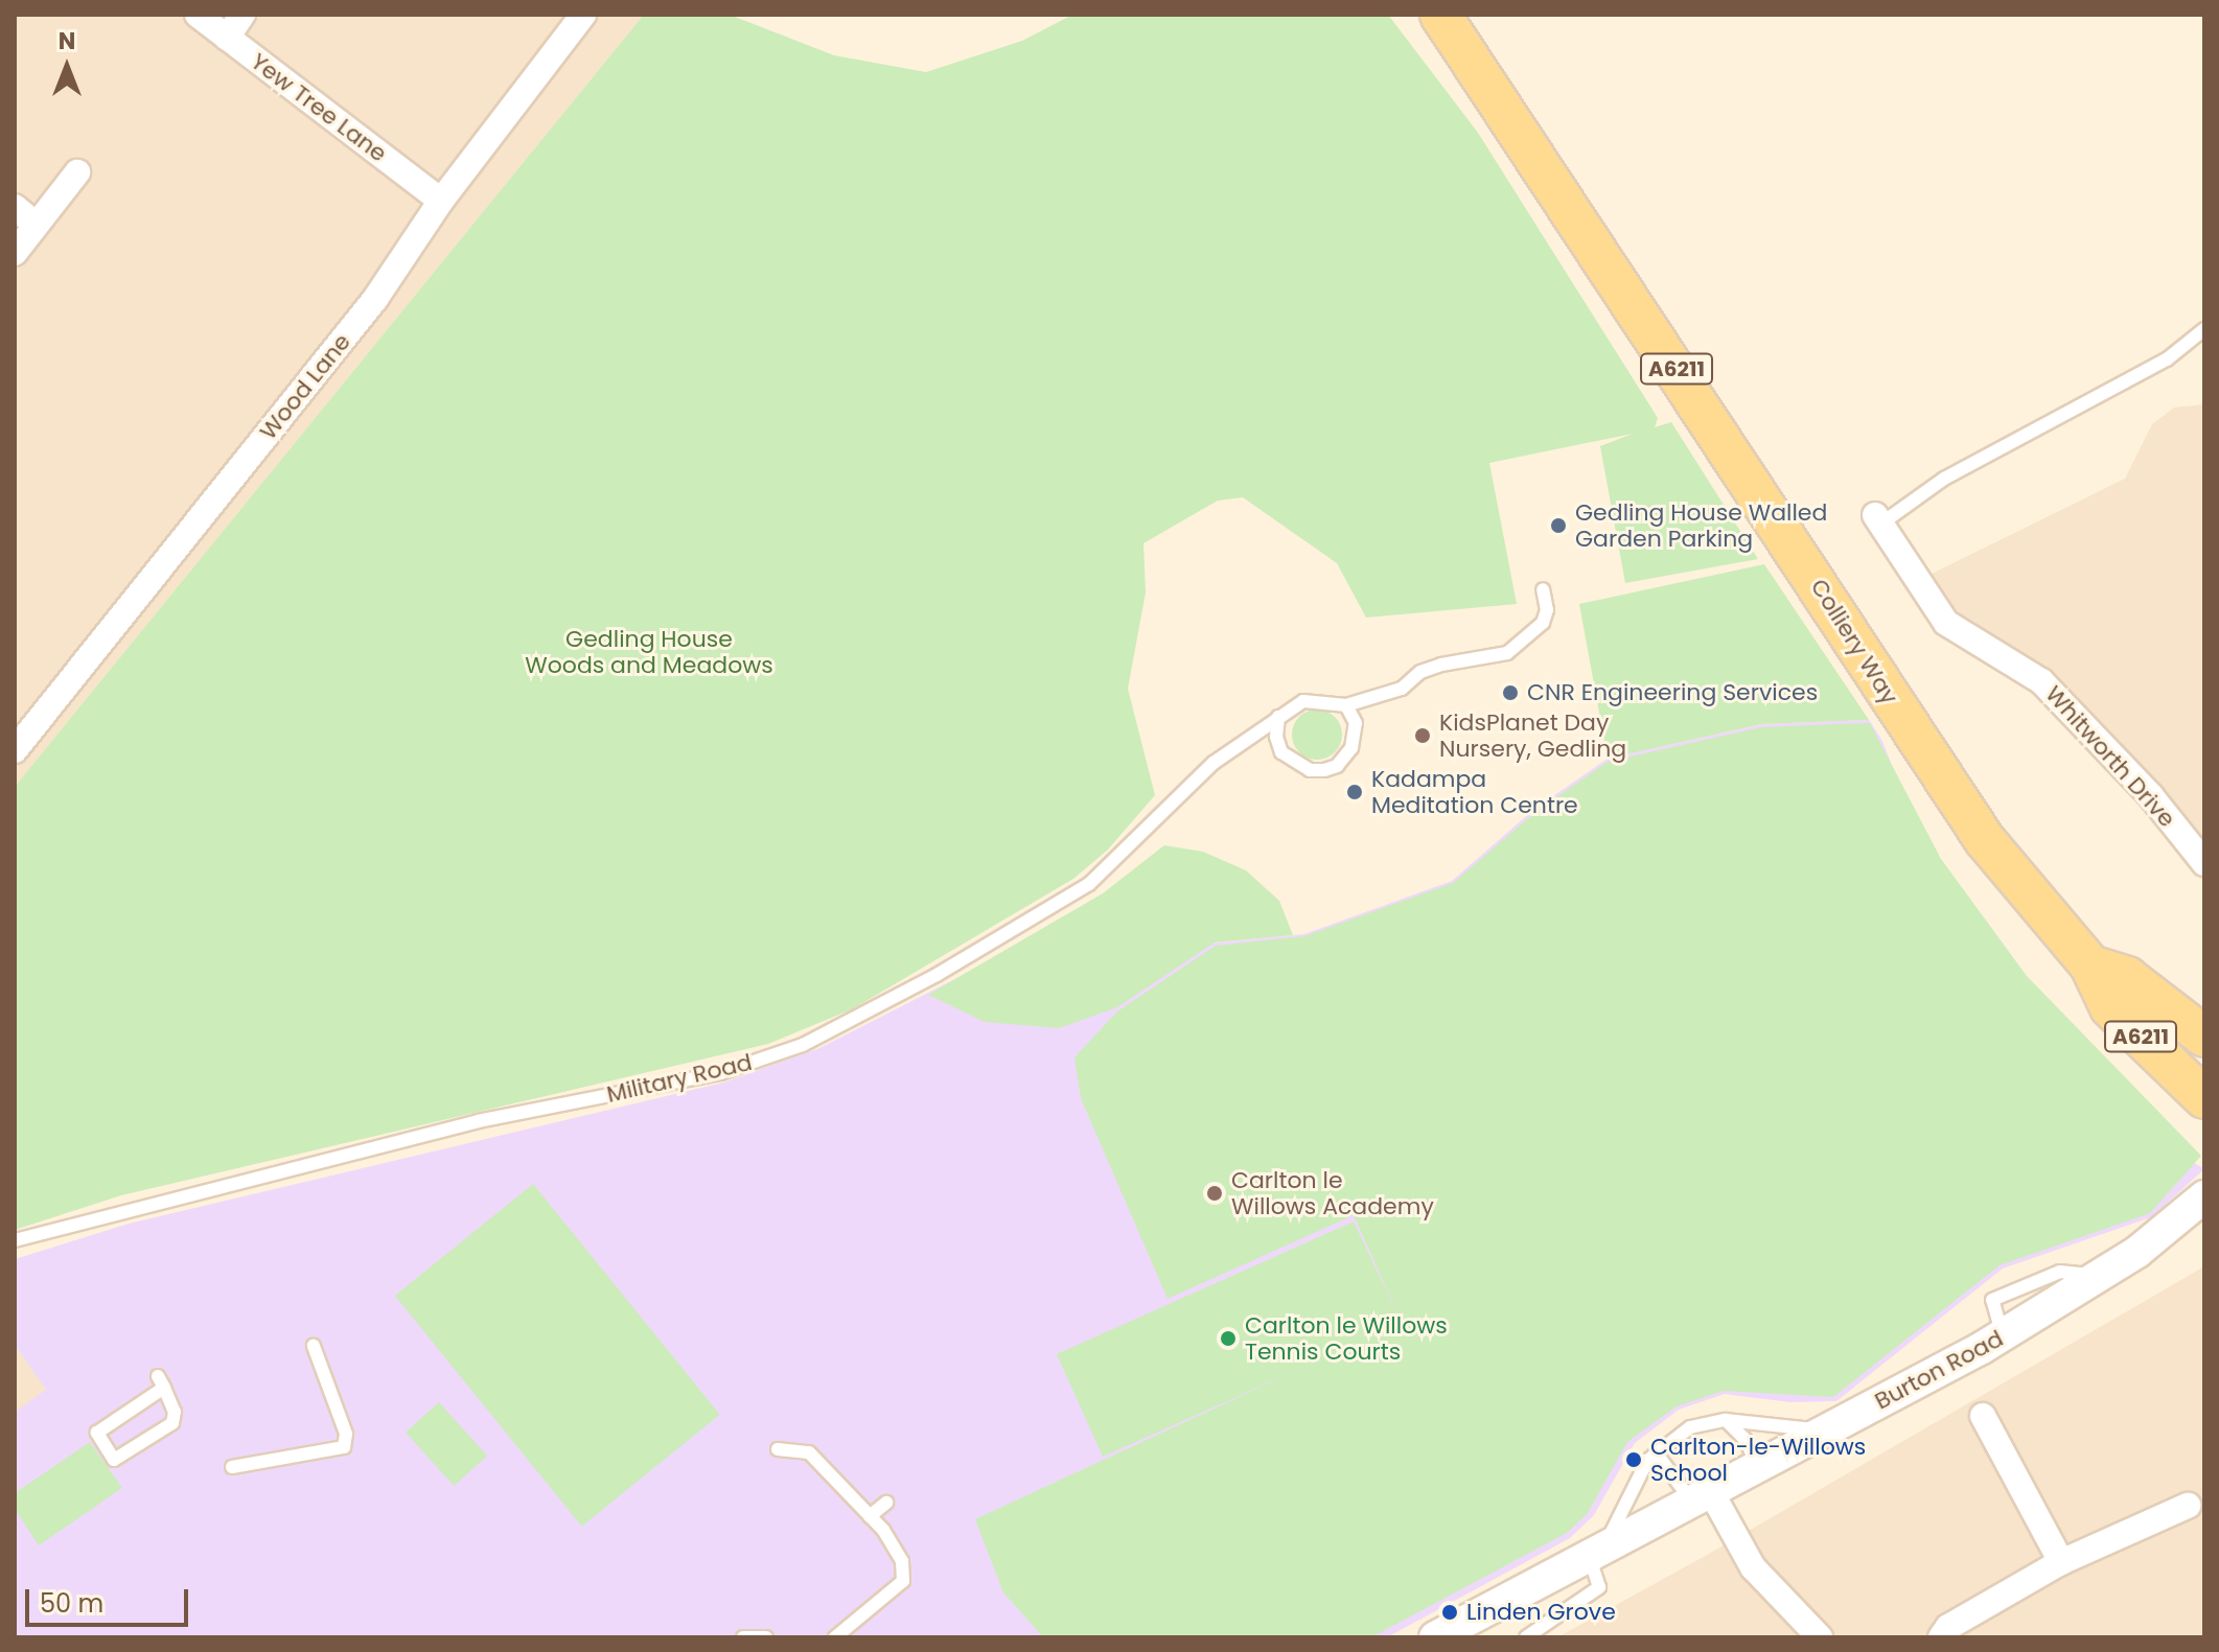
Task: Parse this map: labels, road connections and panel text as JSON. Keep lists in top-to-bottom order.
{
  "streets": {
    "main road": ["A6211", "Colliery Way"],
    "street": [
      "Yew Tree Lane",
      "Wood Lane",
      "Whitworth Drive",
      "Burton Road"
    ],
    "lane": ["Military Road"]
  },
  "crossings": [
    ["Yew Tree Lane", "Wood Lane"],
    ["A6211", "Colliery Way"]
  ],
  "parks": ["Gedling House Woods and Meadows"],
  "places": [
    "Gedling House Walled Garden Parking",
    "CNR Engineering Services",
    "KidsPlanet Day Nursery, Gedling",
    "Kadampa Meditation Centre",
    "Carlton le Willows Academy",
    "Carlton le Willows Tennis Courts",
    "Carlton-le-Willows School",
    "Linden Grove"
  ],
  "scale_bar": "50 m",
  "north": "top"
}
